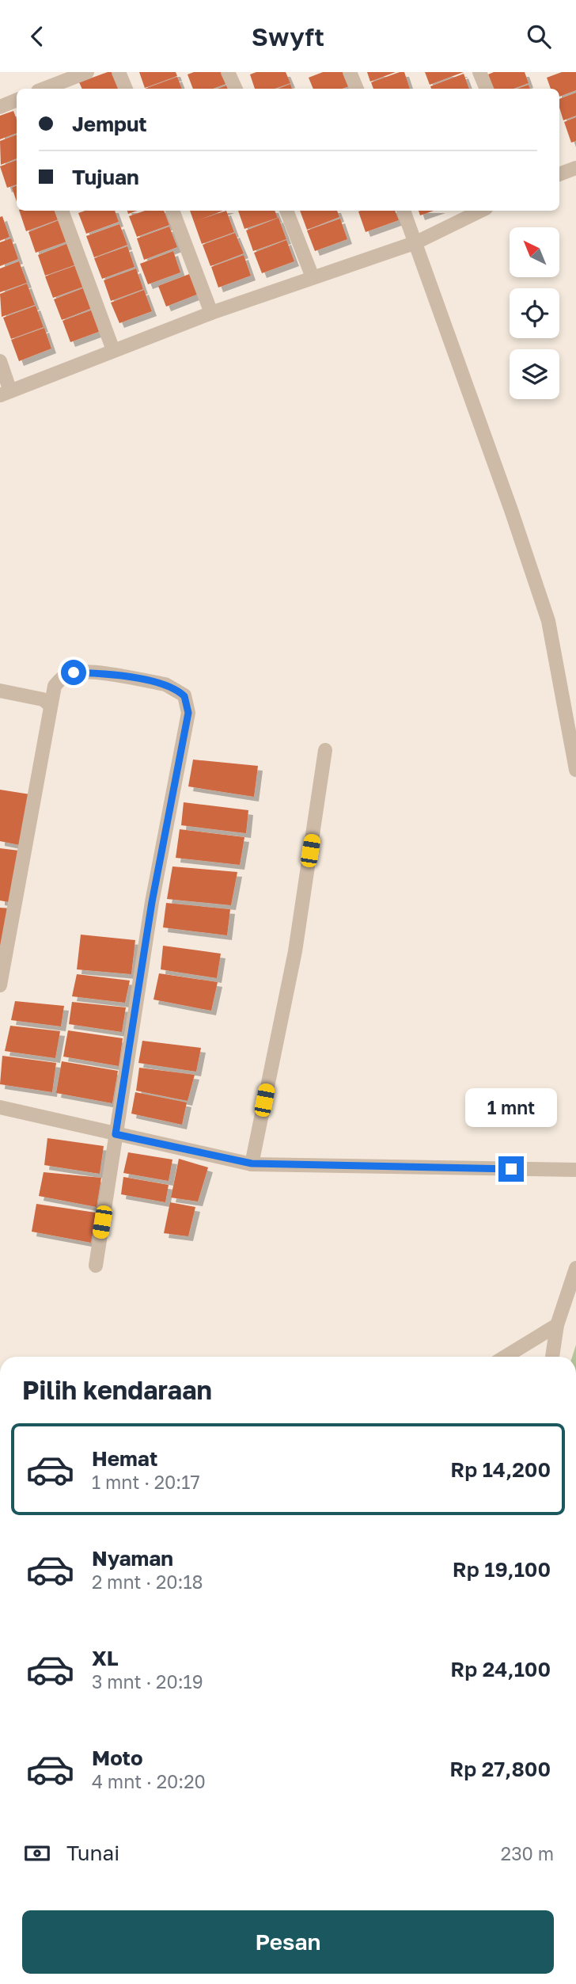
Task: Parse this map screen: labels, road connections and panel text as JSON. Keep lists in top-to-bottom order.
{
  "north": "top left",
  "page": {
    "header": "Swyft",
    "banner": ["Jemput", "Tujuan"],
    "bubble": "1 mnt",
    "heading": "Pilih kendaraan",
    "list": [
      {
        "name": "Hemat",
        "note": "1 mnt · 20:17",
        "value": "Rp 14,200"
      },
      {
        "name": "Nyaman",
        "note": "2 mnt · 20:18",
        "value": "Rp 19,100"
      },
      {
        "name": "XL",
        "note": "3 mnt · 20:19",
        "value": "Rp 24,100"
      },
      {
        "name": "Moto",
        "note": "4 mnt · 20:20",
        "value": "Rp 27,800"
      }
    ],
    "pay": ["Tunai", "230 m"],
    "buttons": "Pesan"
  }
}
